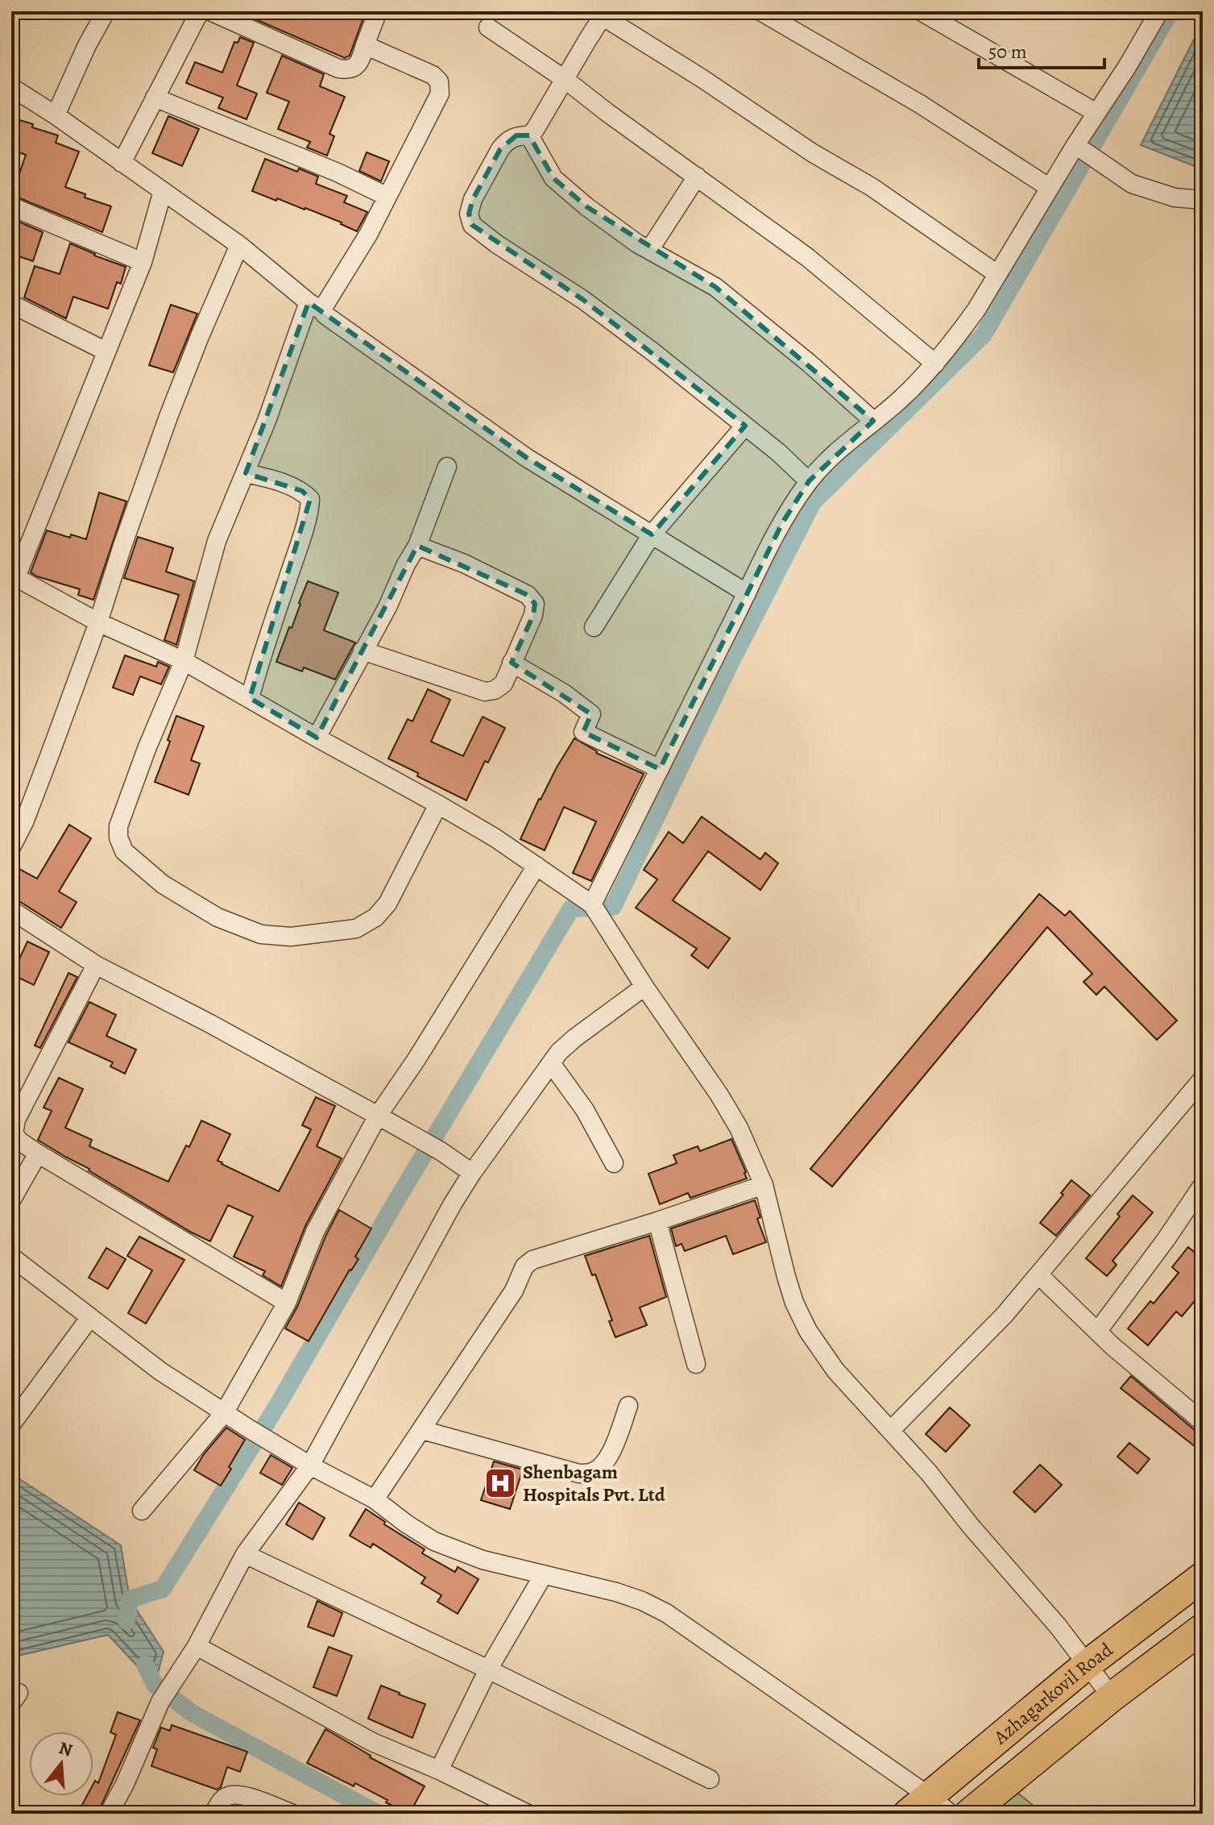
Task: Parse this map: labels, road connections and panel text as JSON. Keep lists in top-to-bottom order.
{
  "streets": {
    "main road": ["Azhagarkovil Road"]
  },
  "places": {
    "hospital": ["Shenbagam Hospitals Pvt. Ltd"]
  },
  "scale_bar": "50 m",
  "north": "top"
}
